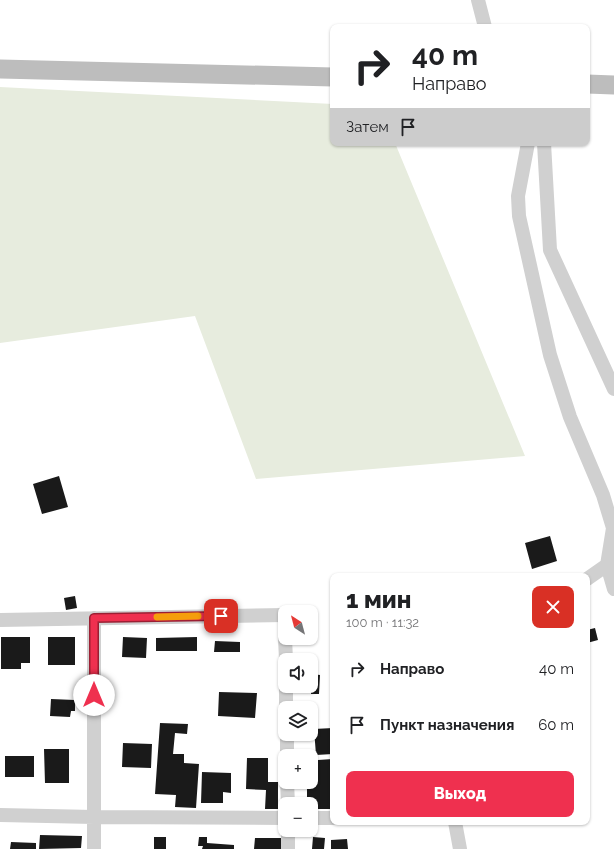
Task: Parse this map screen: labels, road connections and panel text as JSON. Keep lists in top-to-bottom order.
{
  "north": "top left",
  "page": {
    "turn": ["40 m", "Направо"],
    "then": "Затем",
    "heading": ["1 мин", "100 m · 11:32"],
    "map_buttons": ["+", "−"],
    "list": [
      {
        "name": "Направо",
        "value": "40 m"
      },
      {
        "name": "Пункт назначения",
        "value": "60 m"
      }
    ],
    "buttons": "Выход"
  }
}
